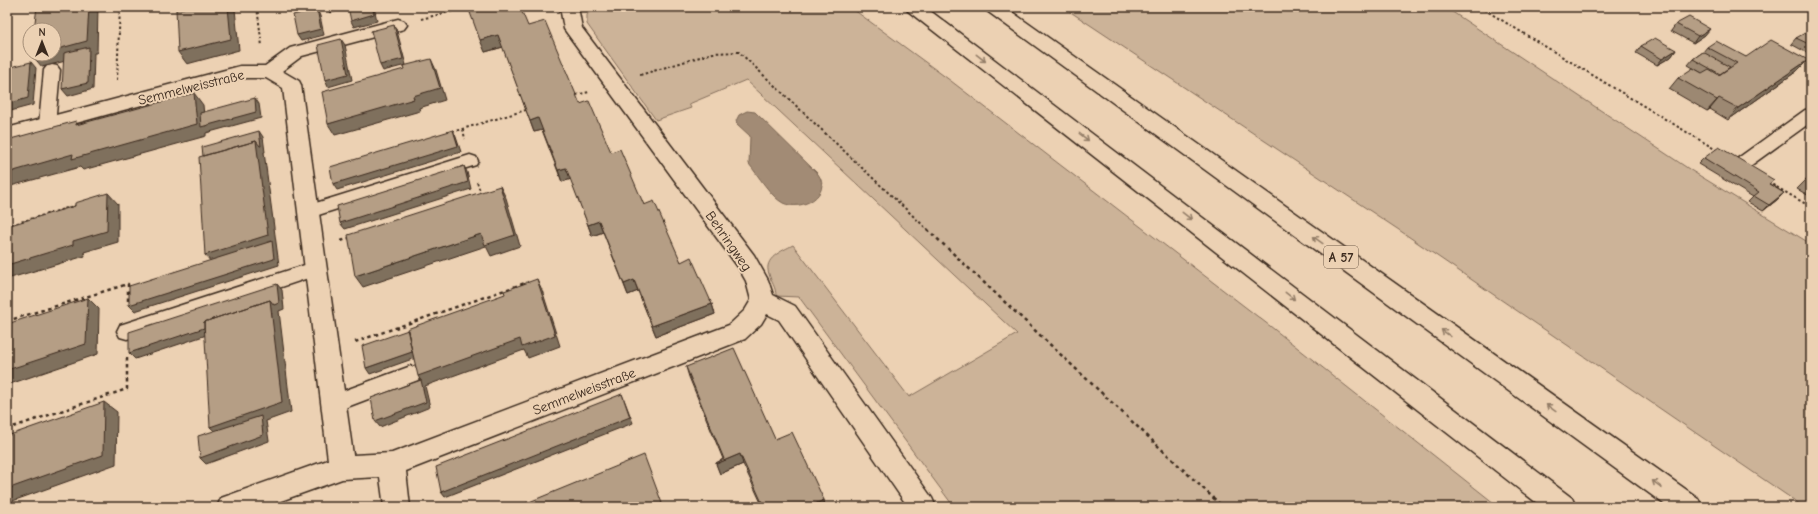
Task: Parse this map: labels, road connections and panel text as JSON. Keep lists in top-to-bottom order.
{
  "streets": {
    "main road": ["Semmelweisstraße", "Behringweg", "A 57"]
  },
  "crossings": [
    ["Semmelweisstraße", "Behringweg"]
  ],
  "north": "top"
}
